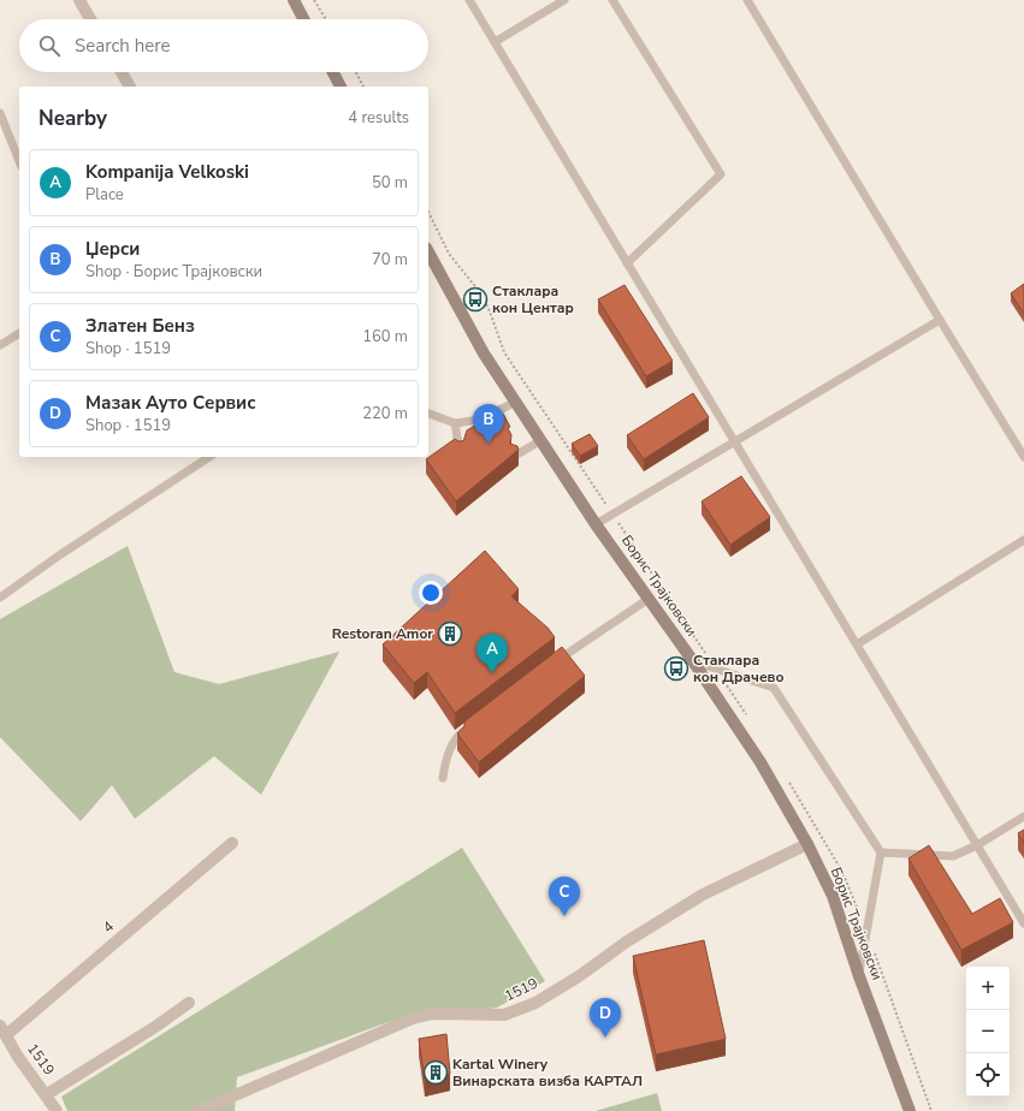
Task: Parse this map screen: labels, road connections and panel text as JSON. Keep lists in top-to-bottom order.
{
  "streets": {
    "main road": ["Борис Трајковски"],
    "street": ["4", "1519"]
  },
  "crossings": [
    ["Борис Трајковски", "1519"],
    ["4", "1519"]
  ],
  "places": {
    "bus stop": ["Стаклара кон Центар", "Стаклара кон Драчево"],
    "building": ["Restoran Amor", "Kartal Winery Винарската визба КАРТАЛ"]
  },
  "page": {
    "search": "Search here",
    "heading": ["Nearby", "4 results"],
    "list": [
      {
        "mark": "A",
        "name": "Kompanija Velkoski",
        "note": "Place",
        "value": "50 m"
      },
      {
        "mark": "B",
        "name": "Џерси",
        "note": "Shop · Борис Трајковски",
        "value": "70 m"
      },
      {
        "mark": "C",
        "name": "Златен Бенз",
        "note": "Shop · 1519",
        "value": "160 m"
      },
      {
        "mark": "D",
        "name": "Мазак Ауто Сервис",
        "note": "Shop · 1519",
        "value": "220 m"
      }
    ],
    "pins": [
      "B",
      "A",
      "C",
      "D"
    ],
    "map_buttons": ["+", "−"]
  }
}
